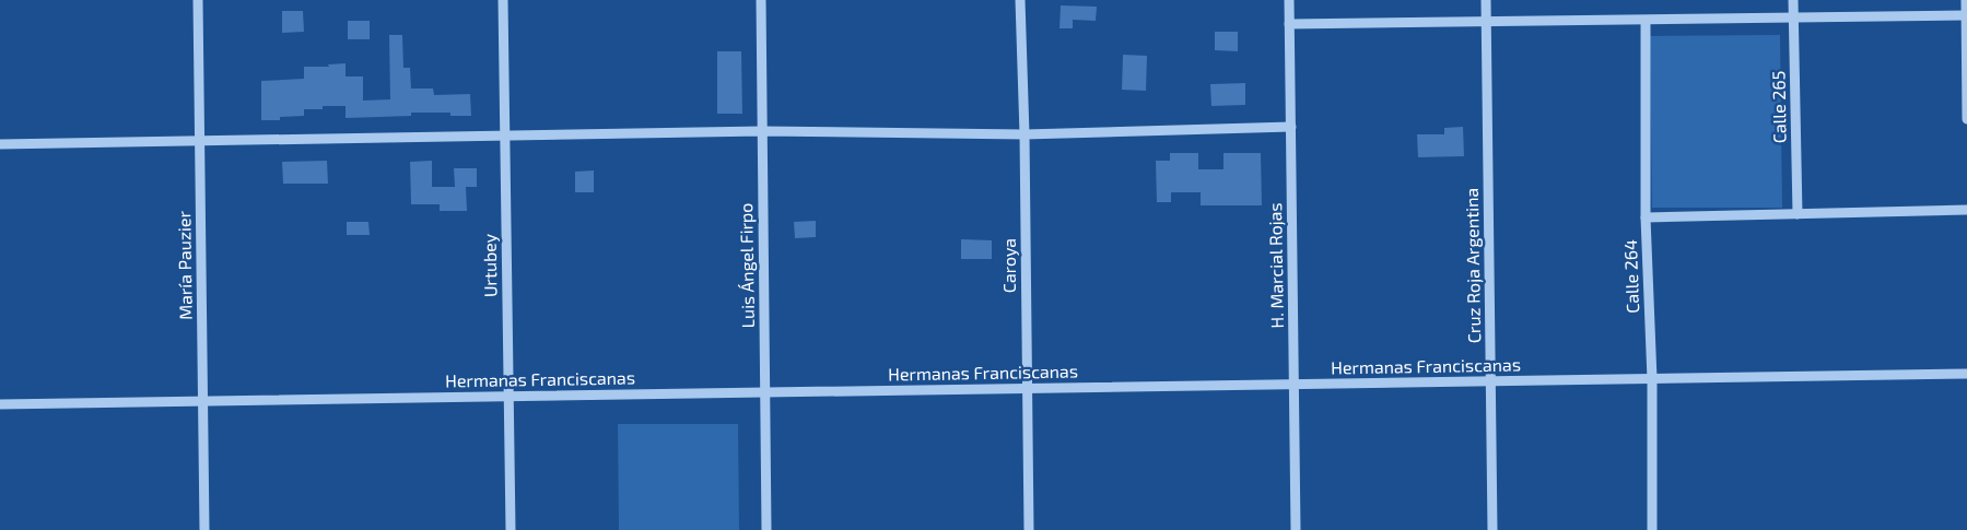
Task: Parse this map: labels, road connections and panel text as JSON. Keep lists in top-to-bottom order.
{
  "streets": {
    "street": [
      "Calle 265",
      "María Pauzier",
      "Urtubey",
      "Luis Ángel Firpo",
      "Caroya",
      "H. Marcial Rojas",
      "Cruz Roja Argentina",
      "Calle 264",
      "Hermanas Franciscanas"
    ]
  },
  "crossings": [
    ["María Pauzier", "Hermanas Franciscanas"],
    ["Urtubey", "Hermanas Franciscanas"],
    ["Luis Ángel Firpo", "Hermanas Franciscanas"],
    ["Caroya", "Hermanas Franciscanas"],
    ["H. Marcial Rojas", "Hermanas Franciscanas"],
    ["Cruz Roja Argentina", "Hermanas Franciscanas"],
    ["Calle 264", "Hermanas Franciscanas"]
  ]
}
